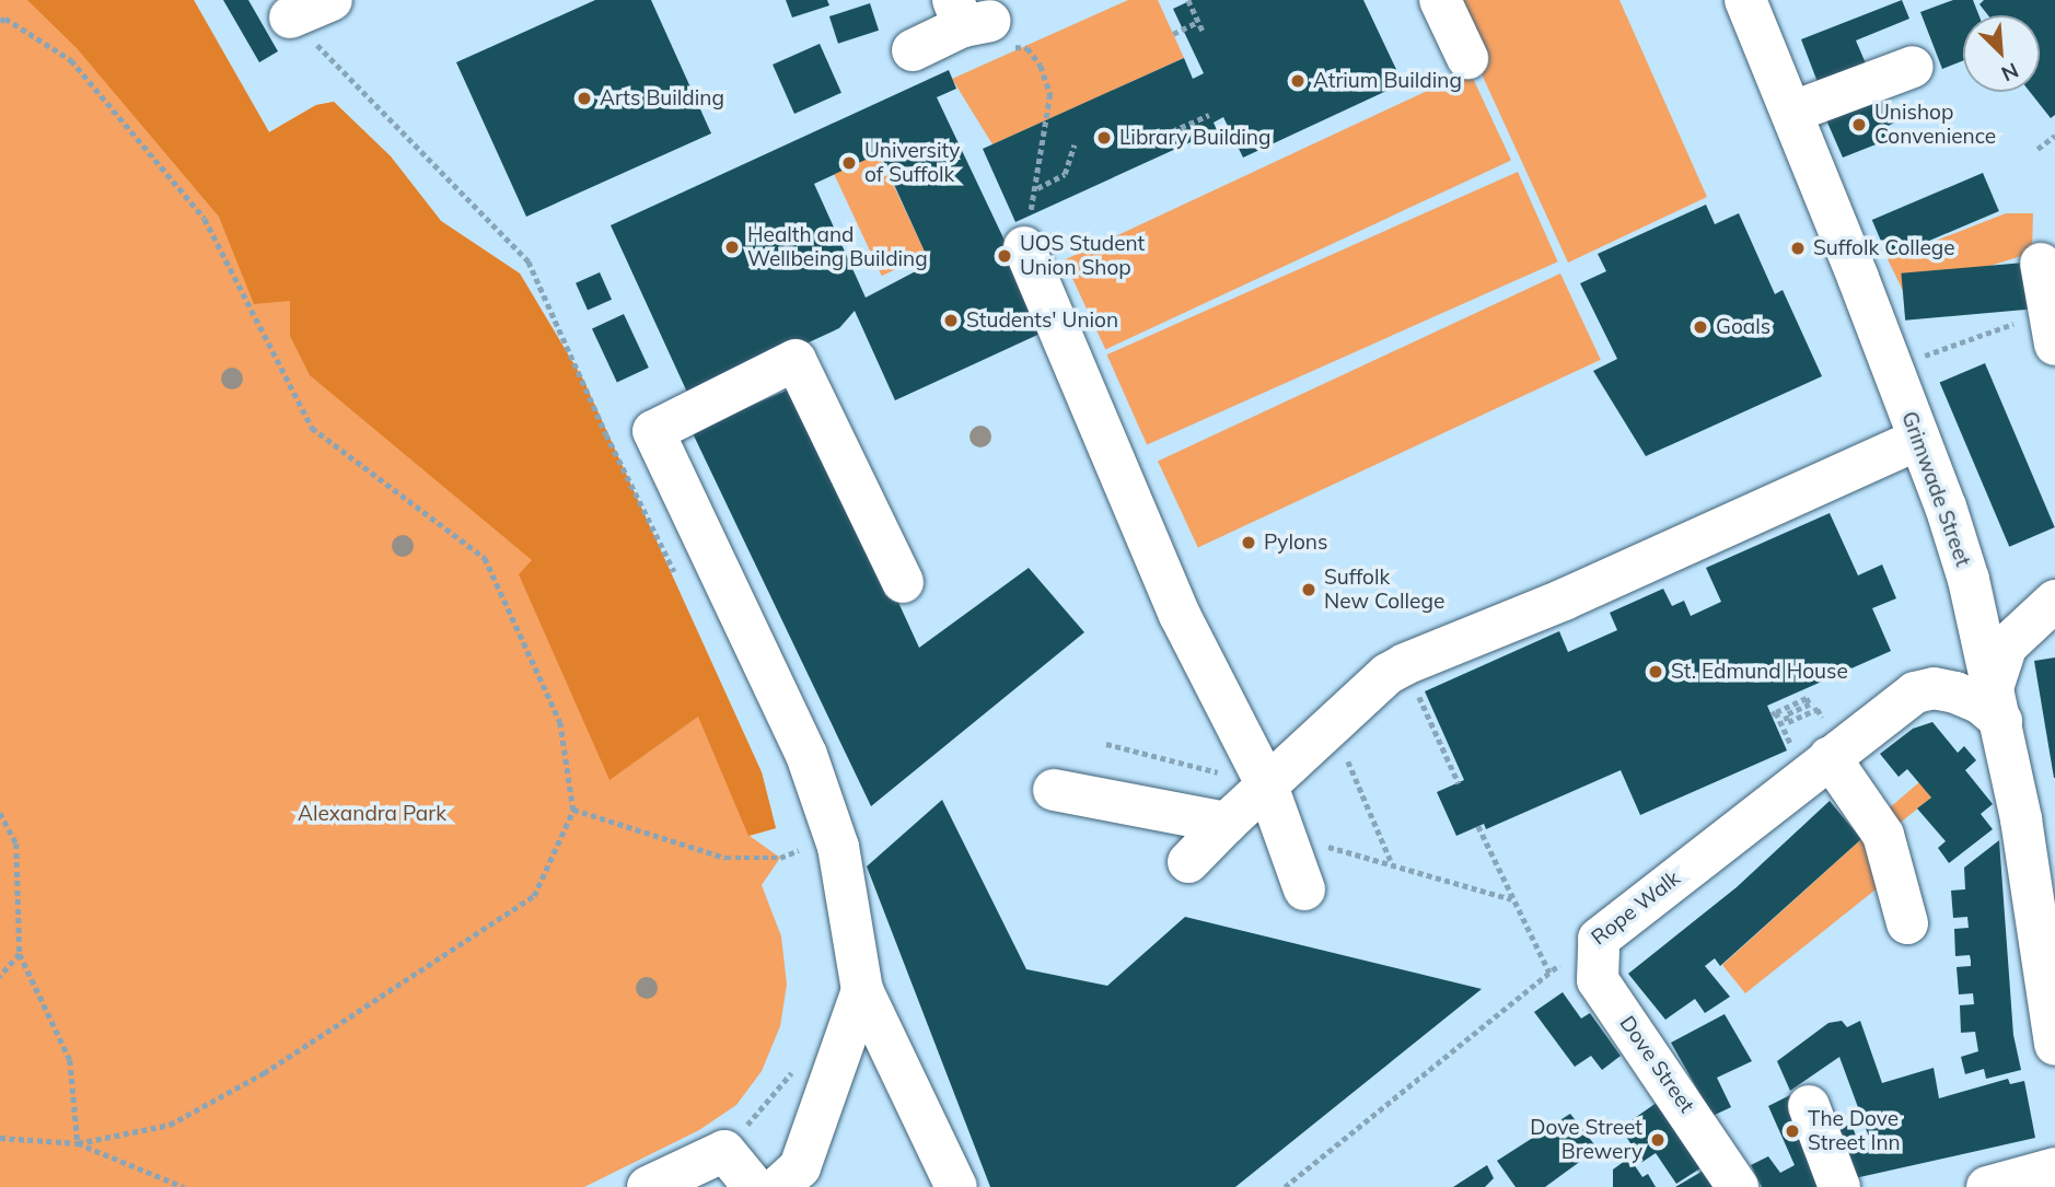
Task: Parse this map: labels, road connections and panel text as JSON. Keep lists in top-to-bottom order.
{
  "streets": {
    "street": ["Grimwade Street", "Rope Walk", "Dove Street"]
  },
  "crossings": [
    ["Grimwade Street", "Rope Walk"],
    ["Rope Walk", "Dove Street"]
  ],
  "parks": ["Alexandra Park"],
  "places": [
    "Atrium Building",
    "Arts Building",
    "Unishop Convenience",
    "Library Building",
    "University of Suffolk",
    "Health and Wellbeing Building",
    "Suffolk College",
    "UOS Student Union Shop",
    "Students' Union",
    "Goals",
    "Pylons",
    "Suffolk New College",
    "St. Edmund House",
    "The Dove Street Inn",
    "Dove Street Brewery"
  ],
  "north": "bottom right"
}
